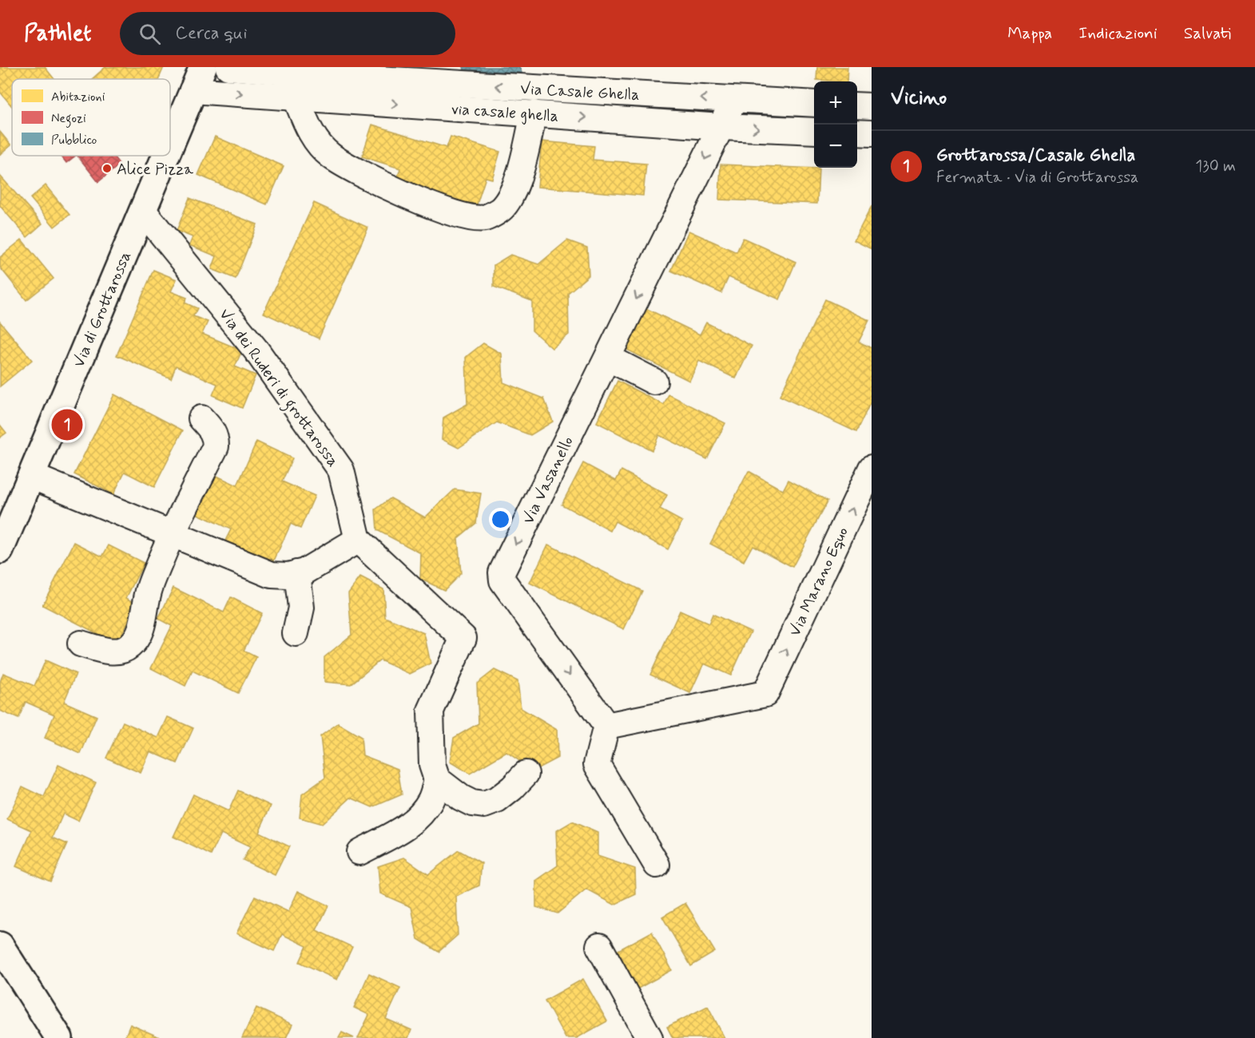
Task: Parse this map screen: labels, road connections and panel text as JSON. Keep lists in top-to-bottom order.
{
  "streets": {
    "street": [
      "Via Casale Ghella",
      "via casale ghella",
      "Via di Grottarossa",
      "Via dei Ruderi di grottarossa",
      "Via Vasanello",
      "Via Marano Equo"
    ]
  },
  "crossings": [
    ["Via Casale Ghella", "Via Vasanello"],
    ["via casale ghella", "Via di Grottarossa"],
    ["via casale ghella", "Via Vasanello"],
    ["Via di Grottarossa", "Via dei Ruderi di grottarossa"],
    ["Via Vasanello", "Via Marano Equo"]
  ],
  "one_way": [
    "Via Casale Ghella",
    "via casale ghella",
    "Via Vasanello",
    "Via Marano Equo"
  ],
  "places": ["Alice Pizza"],
  "legend": ["Abitazioni", "Negozi", "Pubblico"],
  "page": {
    "header": "Pathlet",
    "search": "Cerca qui",
    "nav": ["Mappa", "Indicazioni", "Salvati"],
    "heading": "Vicino",
    "map_buttons": ["+", "−"],
    "list": [
      {
        "mark": "1",
        "name": "Grottarossa/Casale Ghella",
        "note": "Fermata · Via di Grottarossa",
        "value": "130 m"
      }
    ],
    "pins": "1"
  }
}
